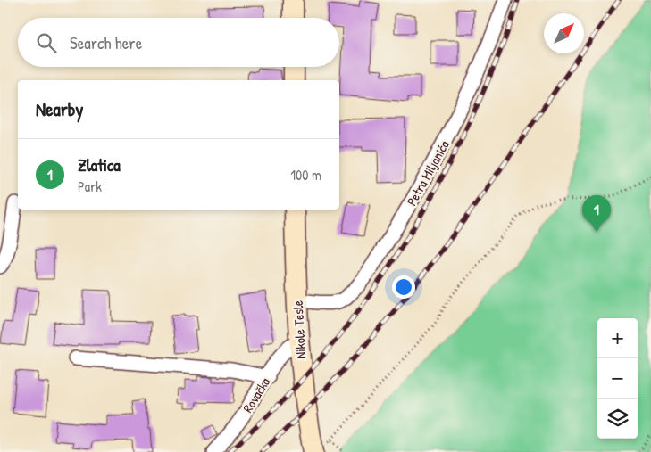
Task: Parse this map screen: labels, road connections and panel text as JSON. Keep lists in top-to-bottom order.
{
  "streets": {
    "street": ["Petra Miljanića", "Nikole Tesle", "Rovačka"]
  },
  "crossings": [
    ["Nikole Tesle", "Rovačka"]
  ],
  "north": "top right",
  "page": {
    "search": "Search here",
    "heading": "Nearby",
    "list": [
      {
        "mark": "1",
        "name": "Zlatica",
        "note": "Park",
        "value": "100 m"
      }
    ],
    "pins": "1",
    "map_buttons": ["+", "−"]
  }
}
